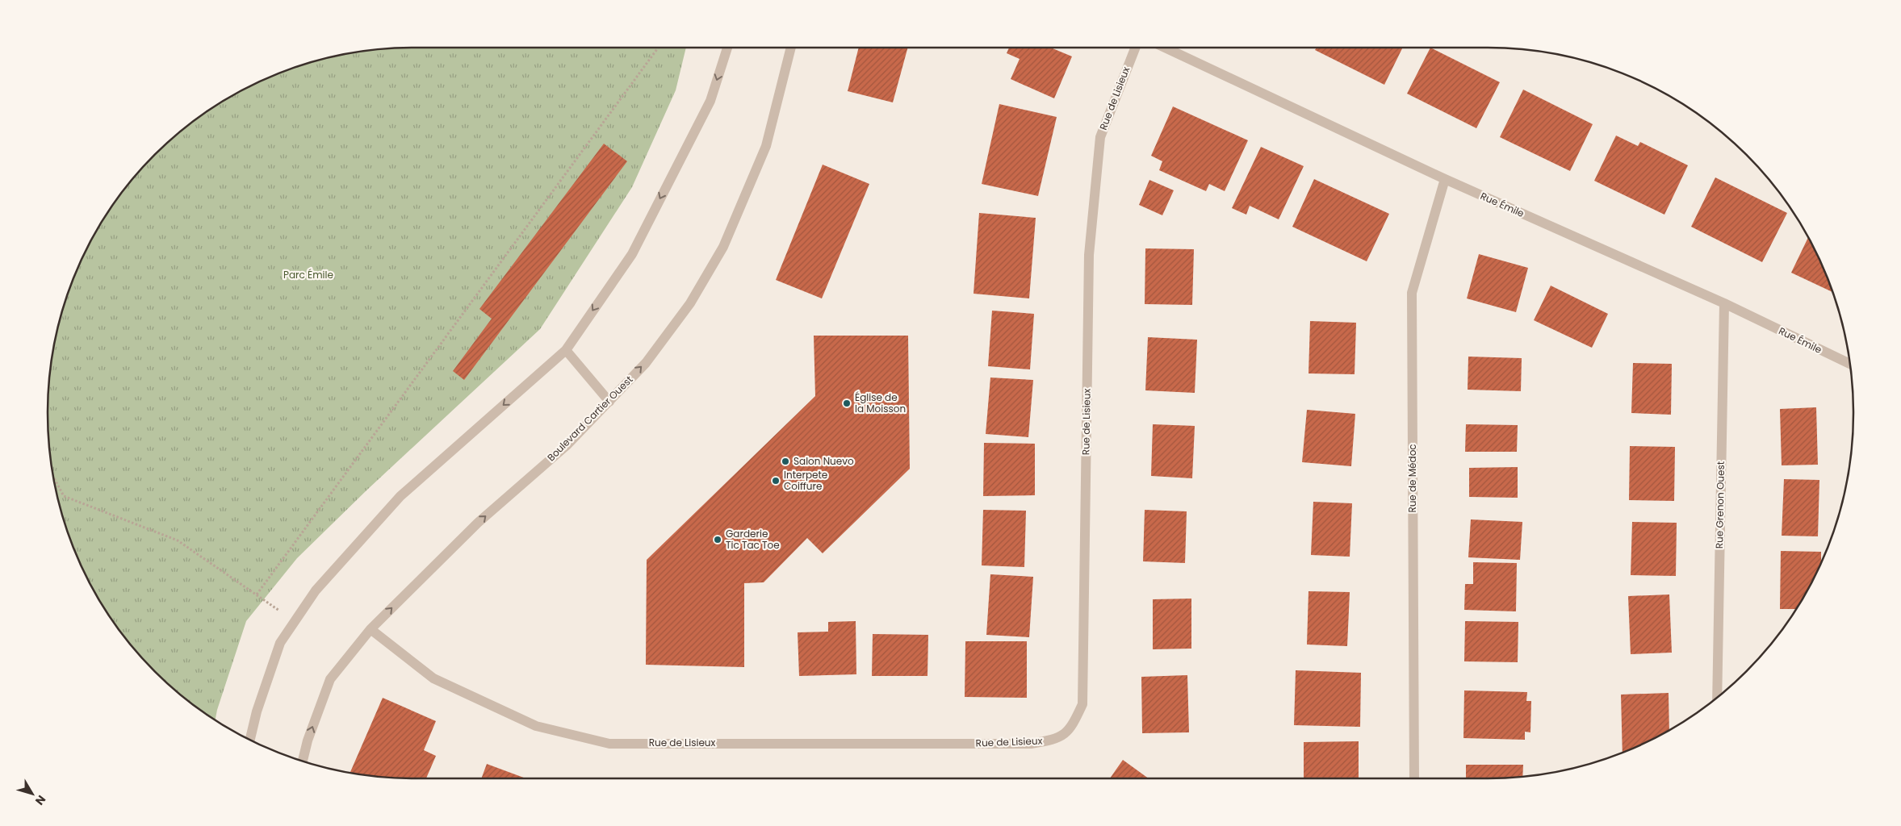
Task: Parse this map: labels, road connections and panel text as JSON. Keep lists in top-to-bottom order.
{
  "streets": {
    "street": [
      "Rue de Lisieux",
      "Rue Émile",
      "Boulevard Cartier Ouest",
      "Rue de Médoc",
      "Rue Grenon Ouest"
    ]
  },
  "crossings": [
    ["Rue de Lisieux", "Boulevard Cartier Ouest"],
    ["Rue Émile", "Rue de Médoc"],
    ["Rue Émile", "Rue Grenon Ouest"]
  ],
  "parks": ["Parc Émile"],
  "places": [
    "Église de la Moisson",
    "Salon Nuevo",
    "Interpete Coiffure",
    "Garderie Tic Tac Toe"
  ],
  "north": "bottom right"
}
